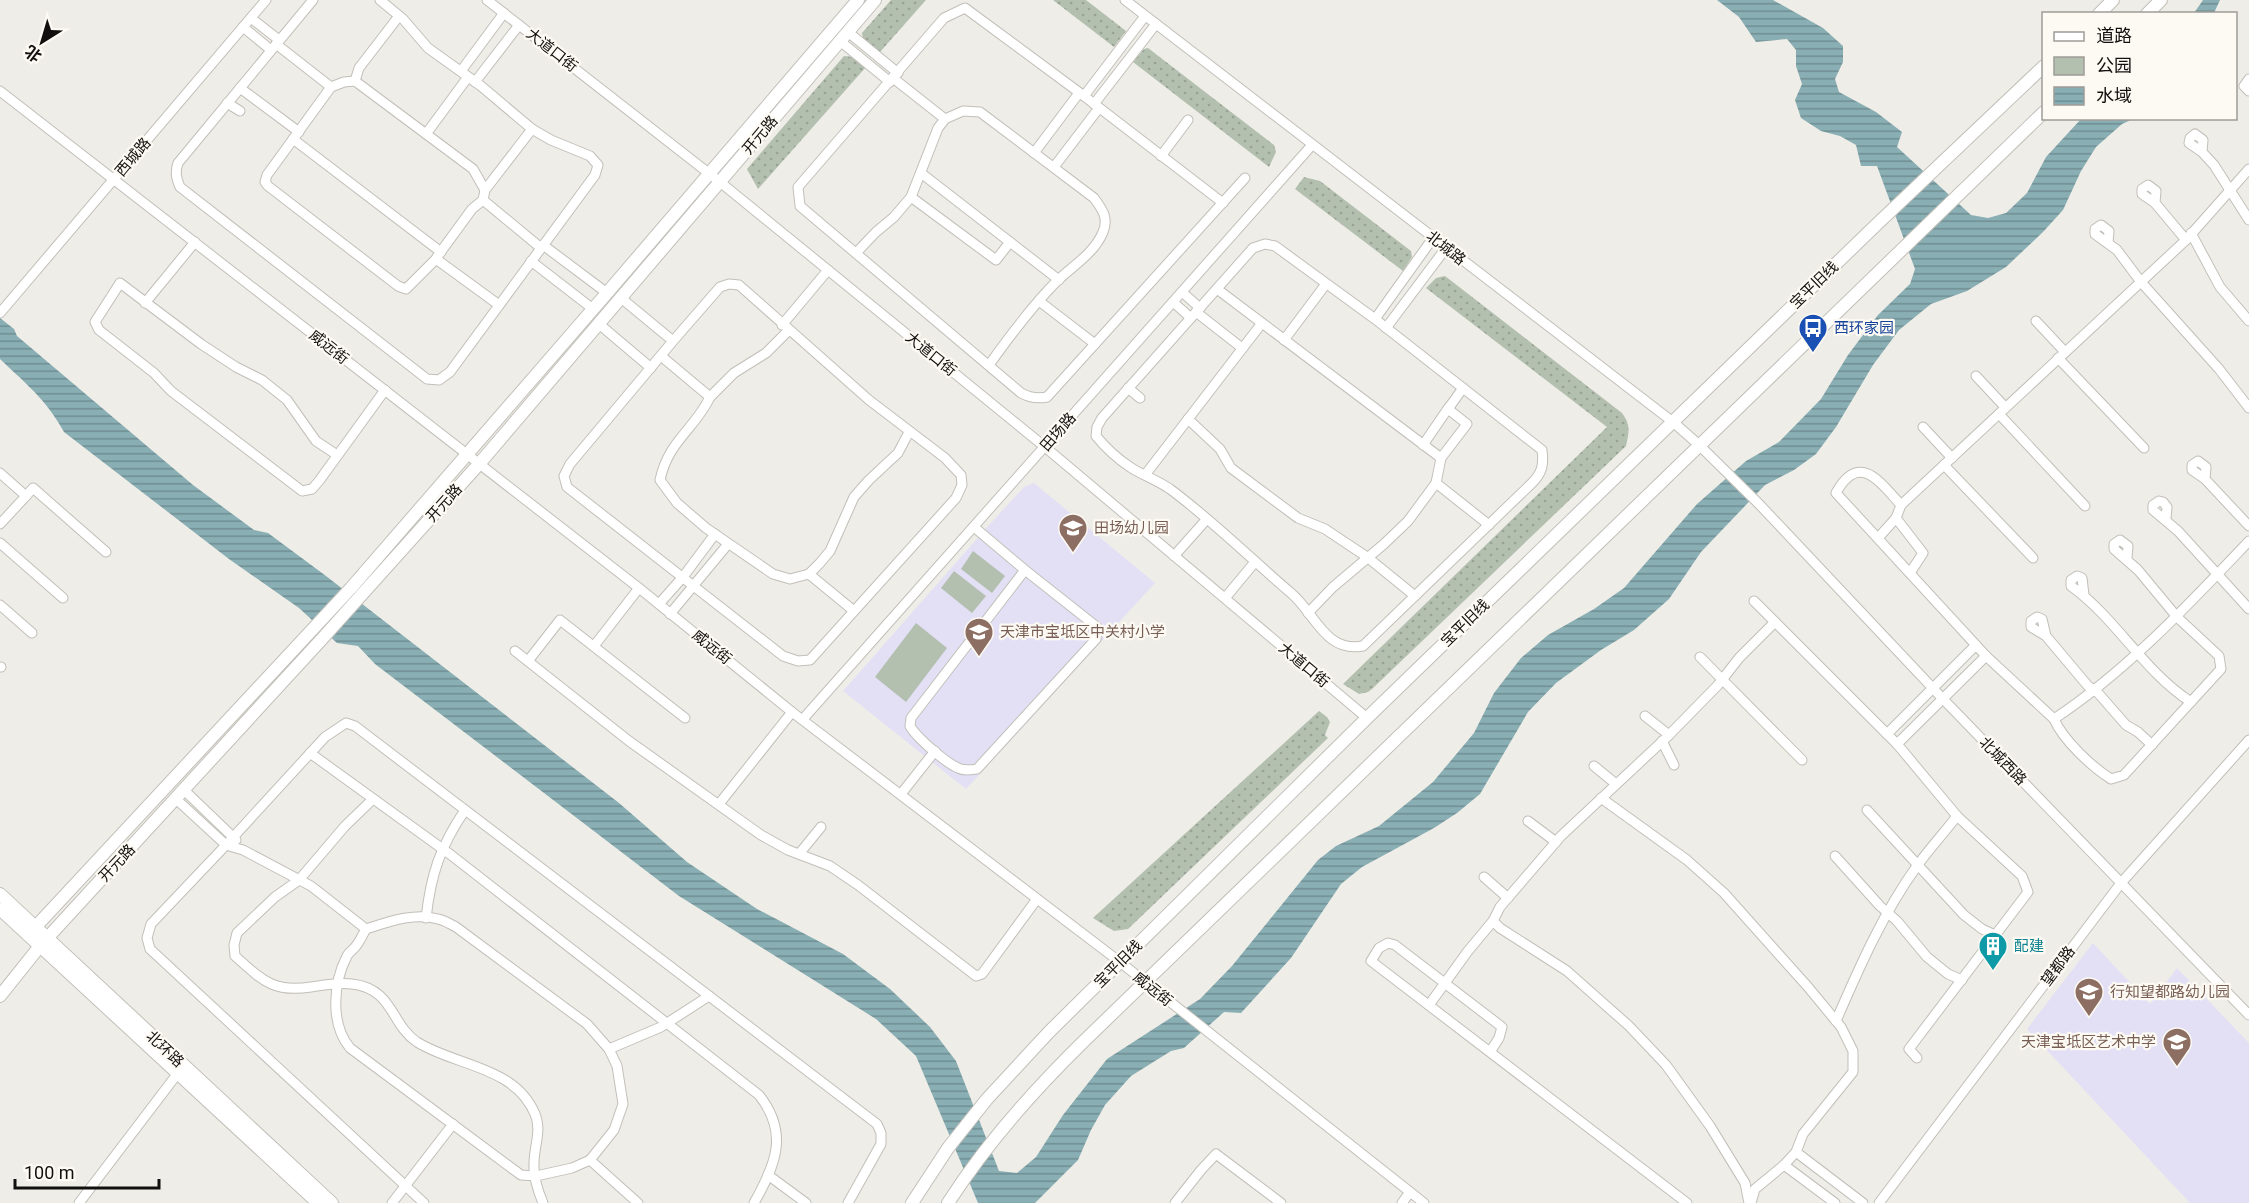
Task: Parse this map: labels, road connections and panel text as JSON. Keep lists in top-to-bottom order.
{
  "streets": {
    "main road": ["开元路", "宝平旧线", "北环路"],
    "street": [
      "大道口街",
      "西城路",
      "北城路",
      "威远街",
      "田场路",
      "北城西路",
      "望都路"
    ]
  },
  "crossings": [
    ["大道口街", "开元路"],
    ["大道口街", "宝平旧线"],
    ["大道口街", "田场路"],
    ["开元路", "威远街"],
    ["开元路", "北环路"],
    ["西城路", "威远街"],
    ["北城路", "宝平旧线"],
    ["北城路", "田场路"],
    ["北城路", "北城西路"],
    ["宝平旧线", "威远街"],
    ["威远街", "田场路"],
    ["北城西路", "望都路"]
  ],
  "places": {
    "bus stop": ["西环家园"],
    "school or university": [
      "田场幼儿园",
      "天津市宝坻区中关村小学",
      "行知望都路幼儿园",
      "天津宝坻区艺术中学"
    ],
    "building": ["配建"]
  },
  "legend": ["道路", "公园", "水域"],
  "scale_bar": "100 m",
  "north": "bottom left"
}
